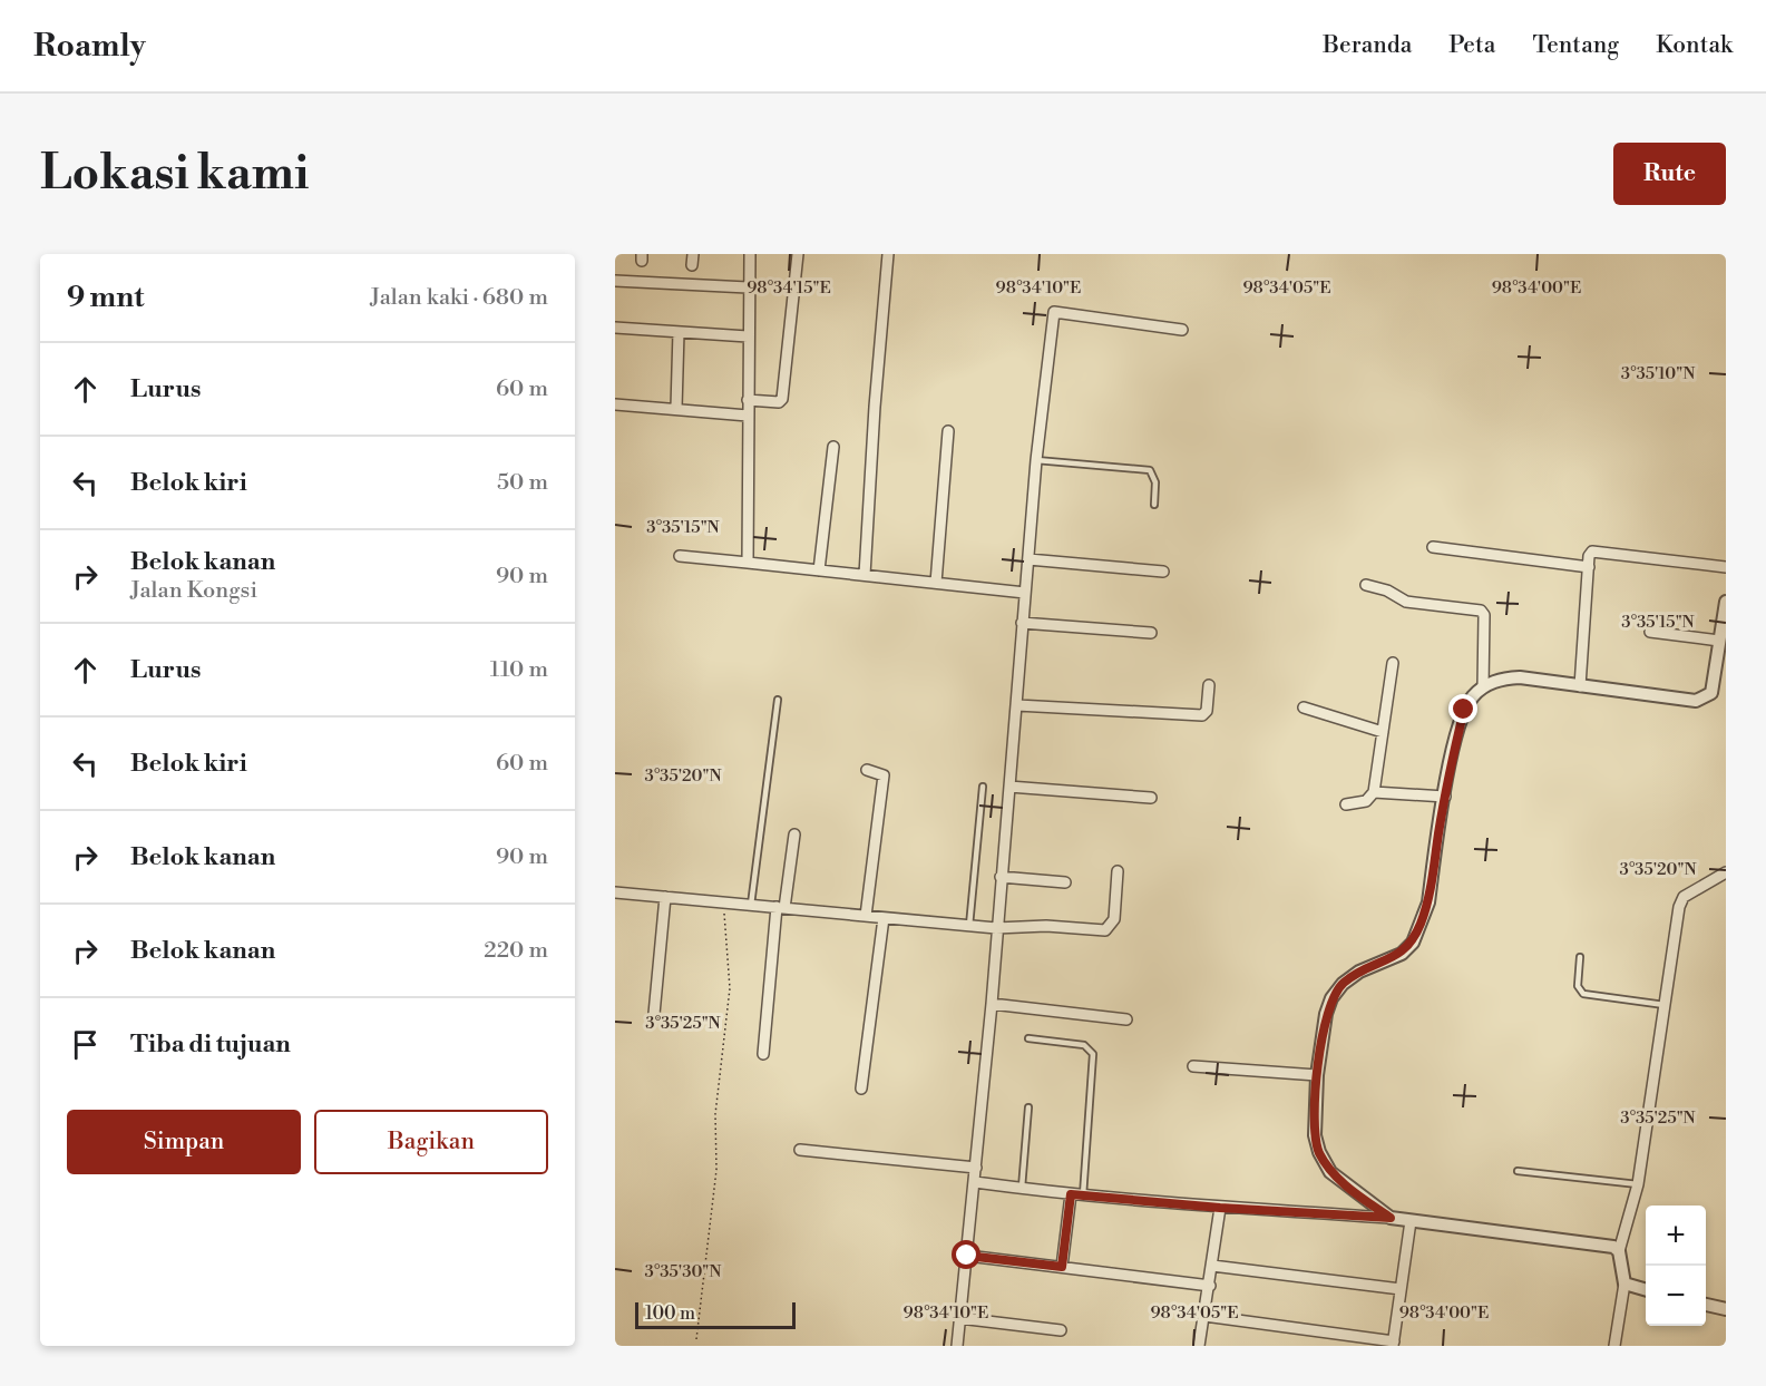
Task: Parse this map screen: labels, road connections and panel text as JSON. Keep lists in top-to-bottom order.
{
  "scale_bar": "100 m",
  "page": {
    "header": "Roamly",
    "nav": [
      "Beranda",
      "Peta",
      "Tentang",
      "Kontak"
    ],
    "buttons": [
      "Rute",
      ["Simpan", "Bagikan"]
    ],
    "title": "Lokasi kami",
    "heading": ["9 mnt", "Jalan kaki · 680 m"],
    "list": [
      ["Lurus", "60 m"],
      ["Belok kiri", "50 m"],
      ["Belok kanan", "Jalan Kongsi", "90 m"],
      ["Lurus", "110 m"],
      ["Belok kiri", "60 m"],
      ["Belok kanan", "90 m"],
      ["Belok kanan", "220 m"],
      "Tiba di tujuan"
    ],
    "map_buttons": ["+", "−"],
    "scale": "100 m"
  },
  "coordinates": [
    "98°34'15\"E",
    "98°34'10\"E",
    "98°34'05\"E",
    "98°34'00\"E",
    "3°35'10\"N",
    "3°35'15\"N",
    "3°35'20\"N",
    "3°35'25\"N",
    "3°35'30\"N"
  ]
}
